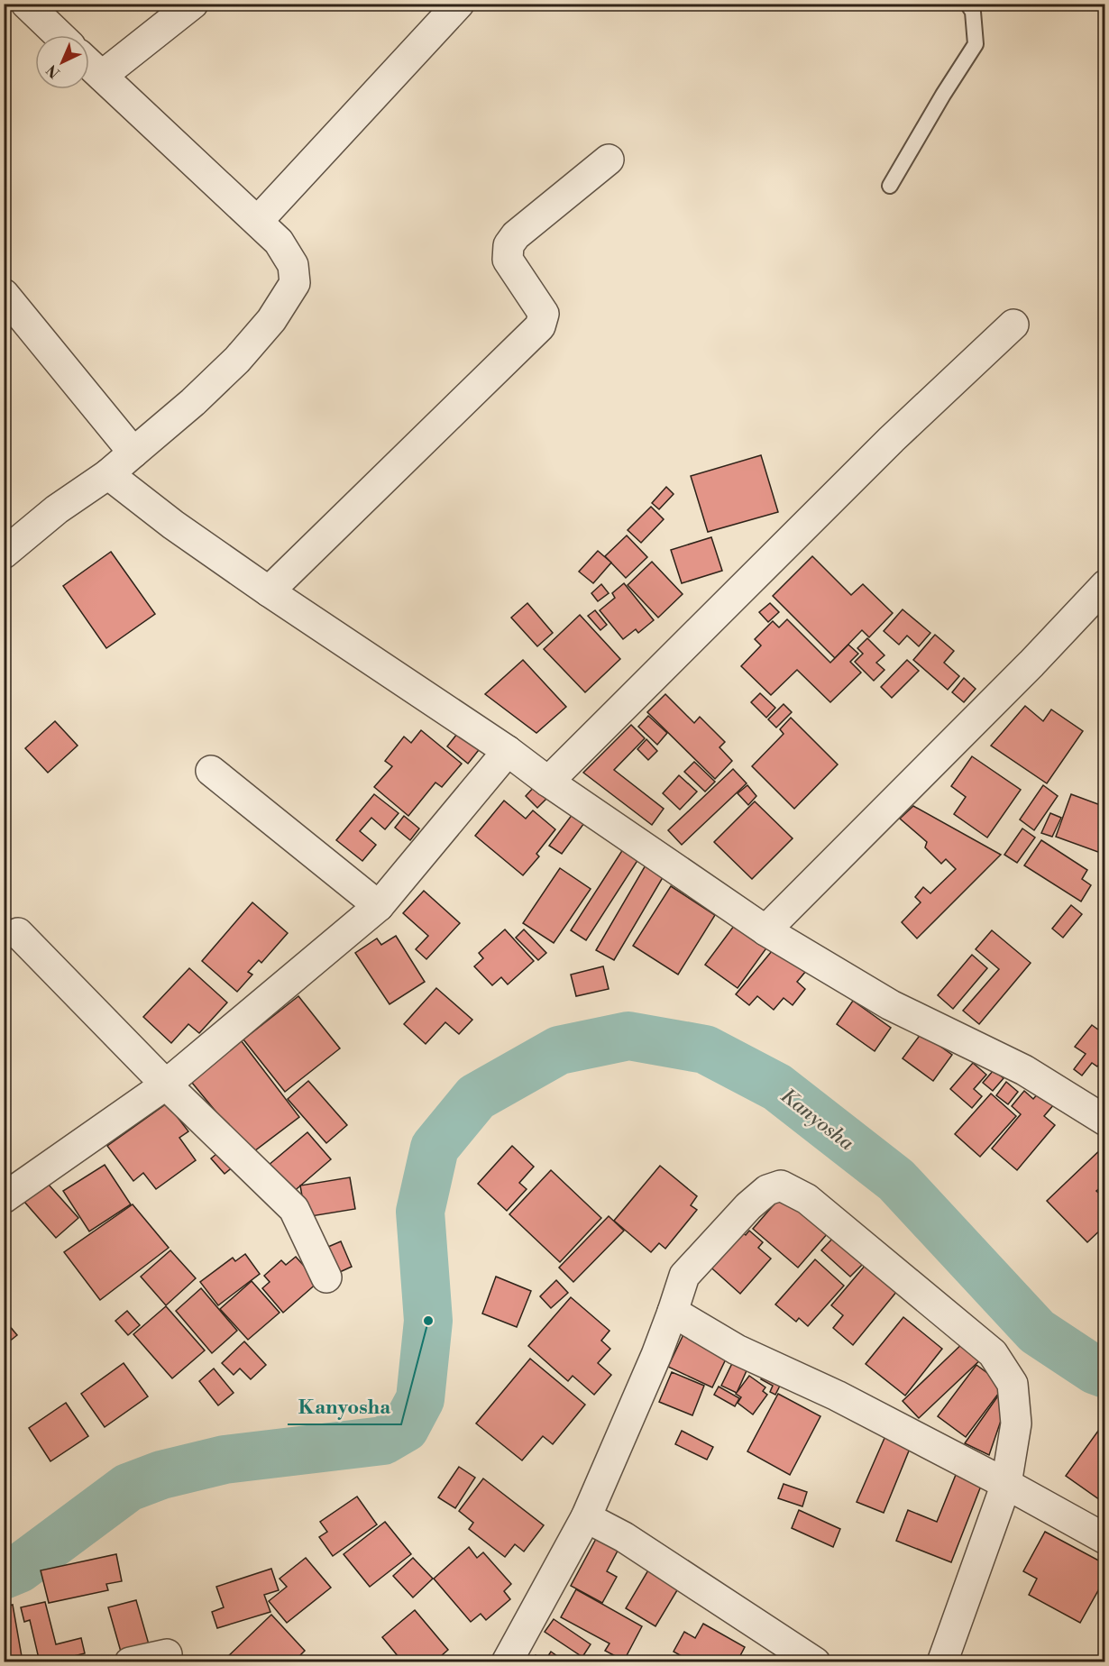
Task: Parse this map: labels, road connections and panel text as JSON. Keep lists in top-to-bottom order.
{
  "water": ["Kanyosha"],
  "places": ["Kanyosha"],
  "north": "bottom left"
}
